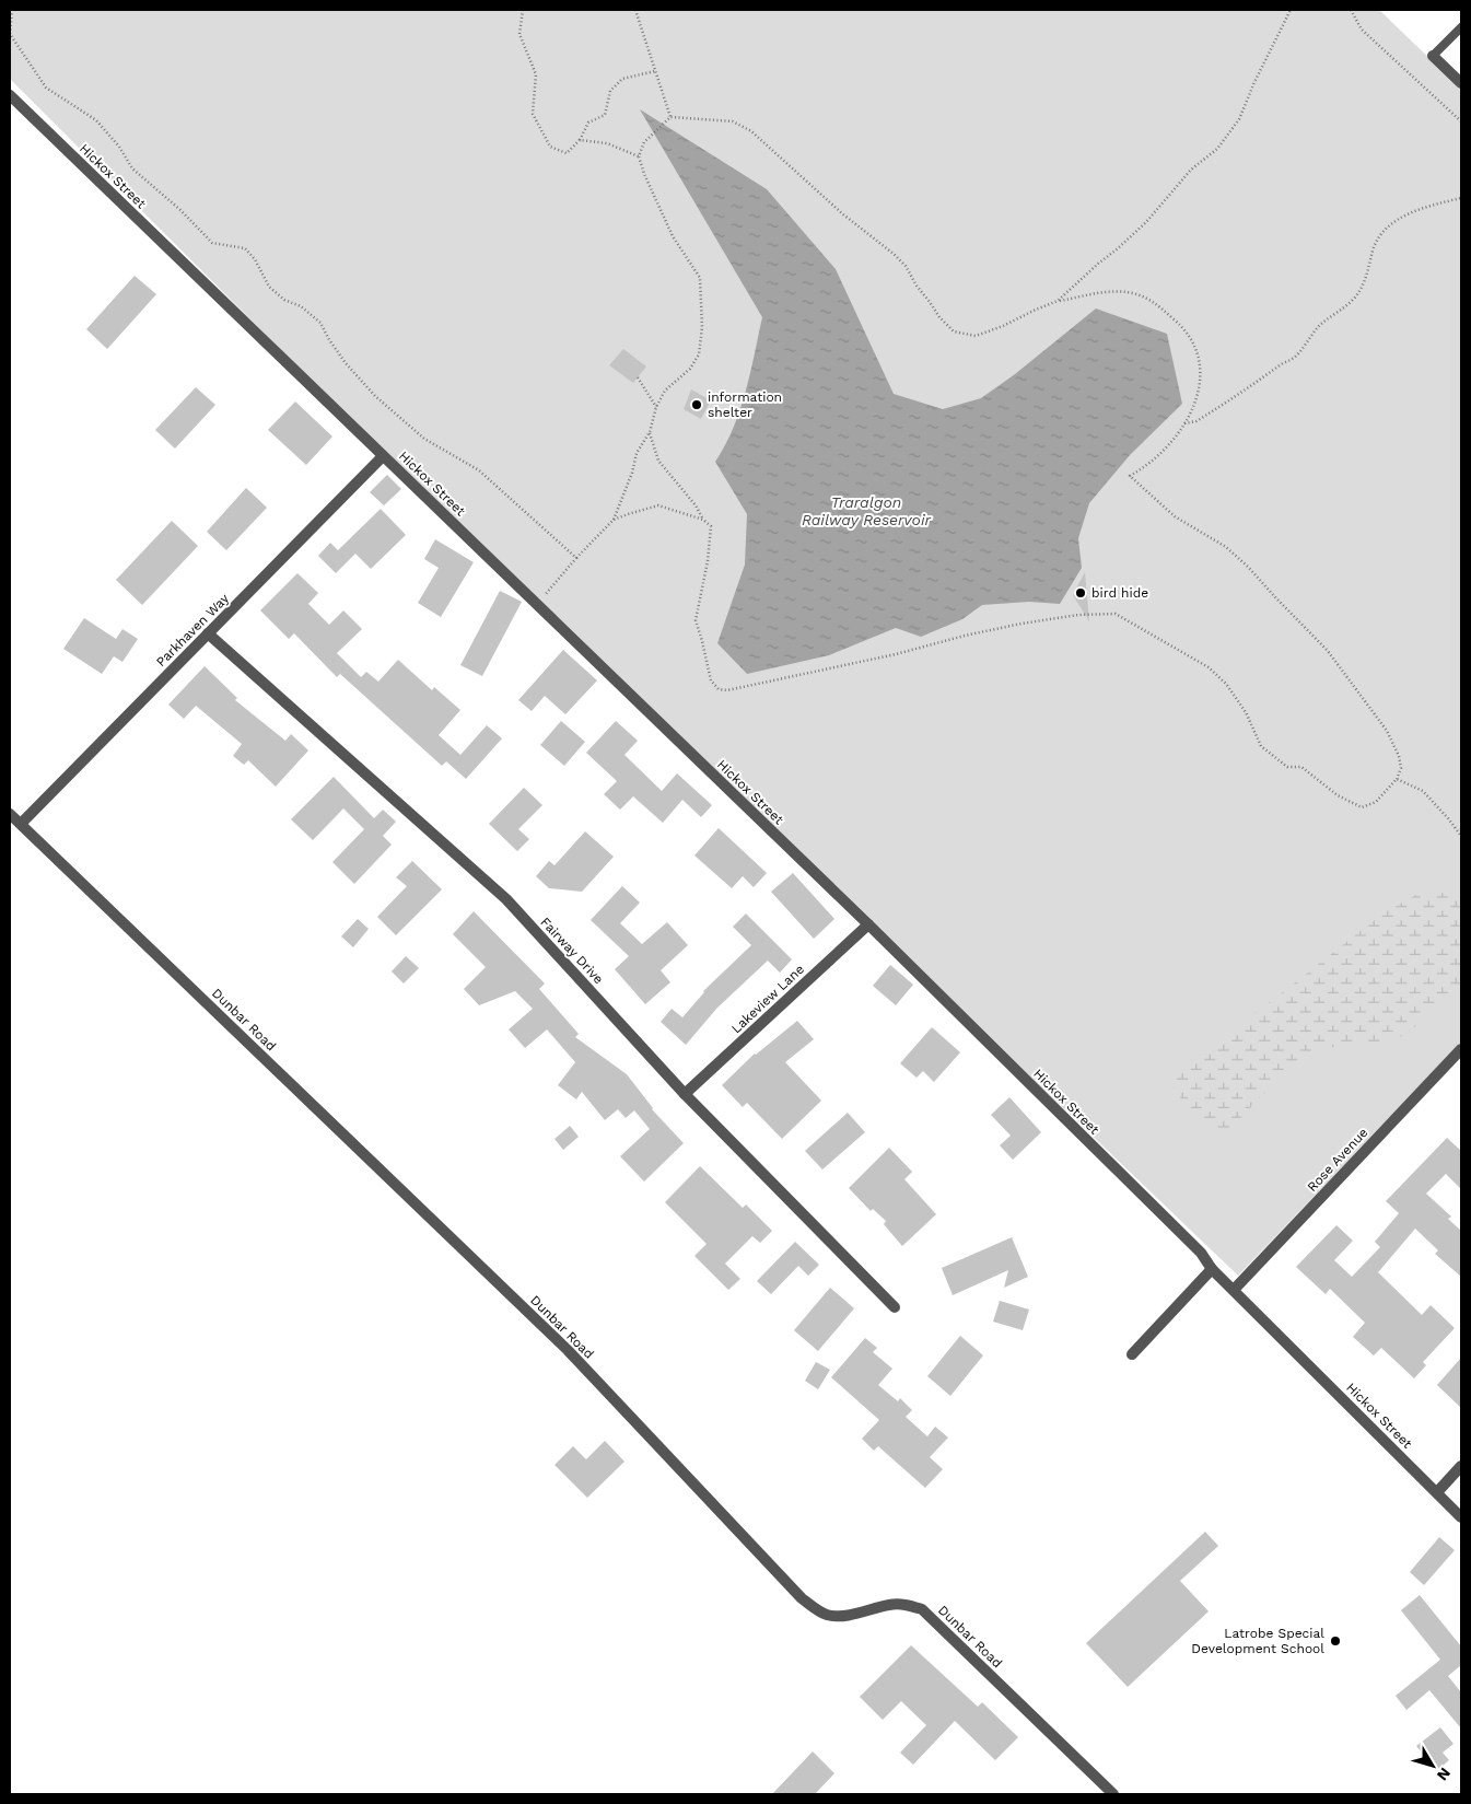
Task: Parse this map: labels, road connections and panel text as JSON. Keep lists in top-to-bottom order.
{
  "streets": {
    "street": [
      "Hickox Street",
      "Parkhaven Way",
      "Fairway Drive",
      "Lakeview Lane",
      "Dunbar Road",
      "Rose Avenue"
    ]
  },
  "crossings": [
    ["Hickox Street", "Parkhaven Way"],
    ["Hickox Street", "Lakeview Lane"],
    ["Hickox Street", "Rose Avenue"],
    ["Parkhaven Way", "Fairway Drive"],
    ["Parkhaven Way", "Dunbar Road"],
    ["Fairway Drive", "Lakeview Lane"]
  ],
  "water": ["Traralgon Railway Reservoir"],
  "places": ["information shelter", "bird hide", "Latrobe Special Development School"],
  "north": "bottom right"
}
